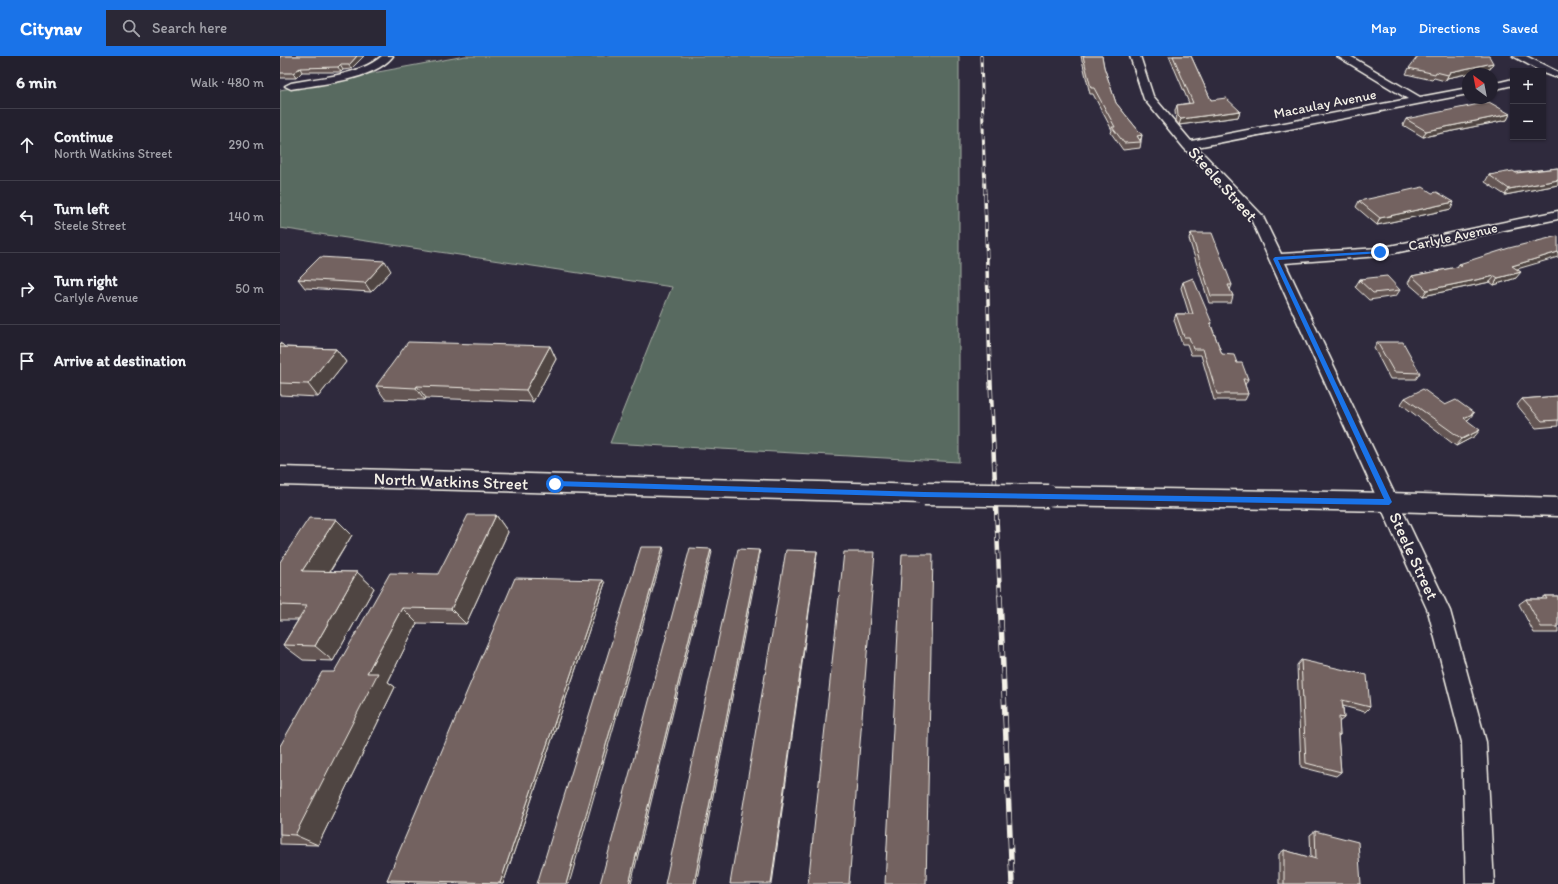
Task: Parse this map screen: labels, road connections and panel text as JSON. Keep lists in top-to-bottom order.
{
  "streets": {
    "main road": ["North Watkins Street"],
    "street": ["Macaulay Avenue", "Steele Street", "Carlyle Avenue"]
  },
  "crossings": [
    ["Macaulay Avenue", "Steele Street"],
    ["Steele Street", "Carlyle Avenue"],
    ["Steele Street", "North Watkins Street"]
  ],
  "north": "top left",
  "page": {
    "header": "Citynav",
    "search": "Search here",
    "nav": ["Map", "Directions", "Saved"],
    "heading": ["6 min", "Walk · 480 m"],
    "map_buttons": ["+", "−"],
    "list": [
      ["Continue", "North Watkins Street", "290 m"],
      ["Turn left", "Steele Street", "140 m"],
      ["Turn right", "Carlyle Avenue", "50 m"],
      "Arrive at destination"
    ]
  }
}
